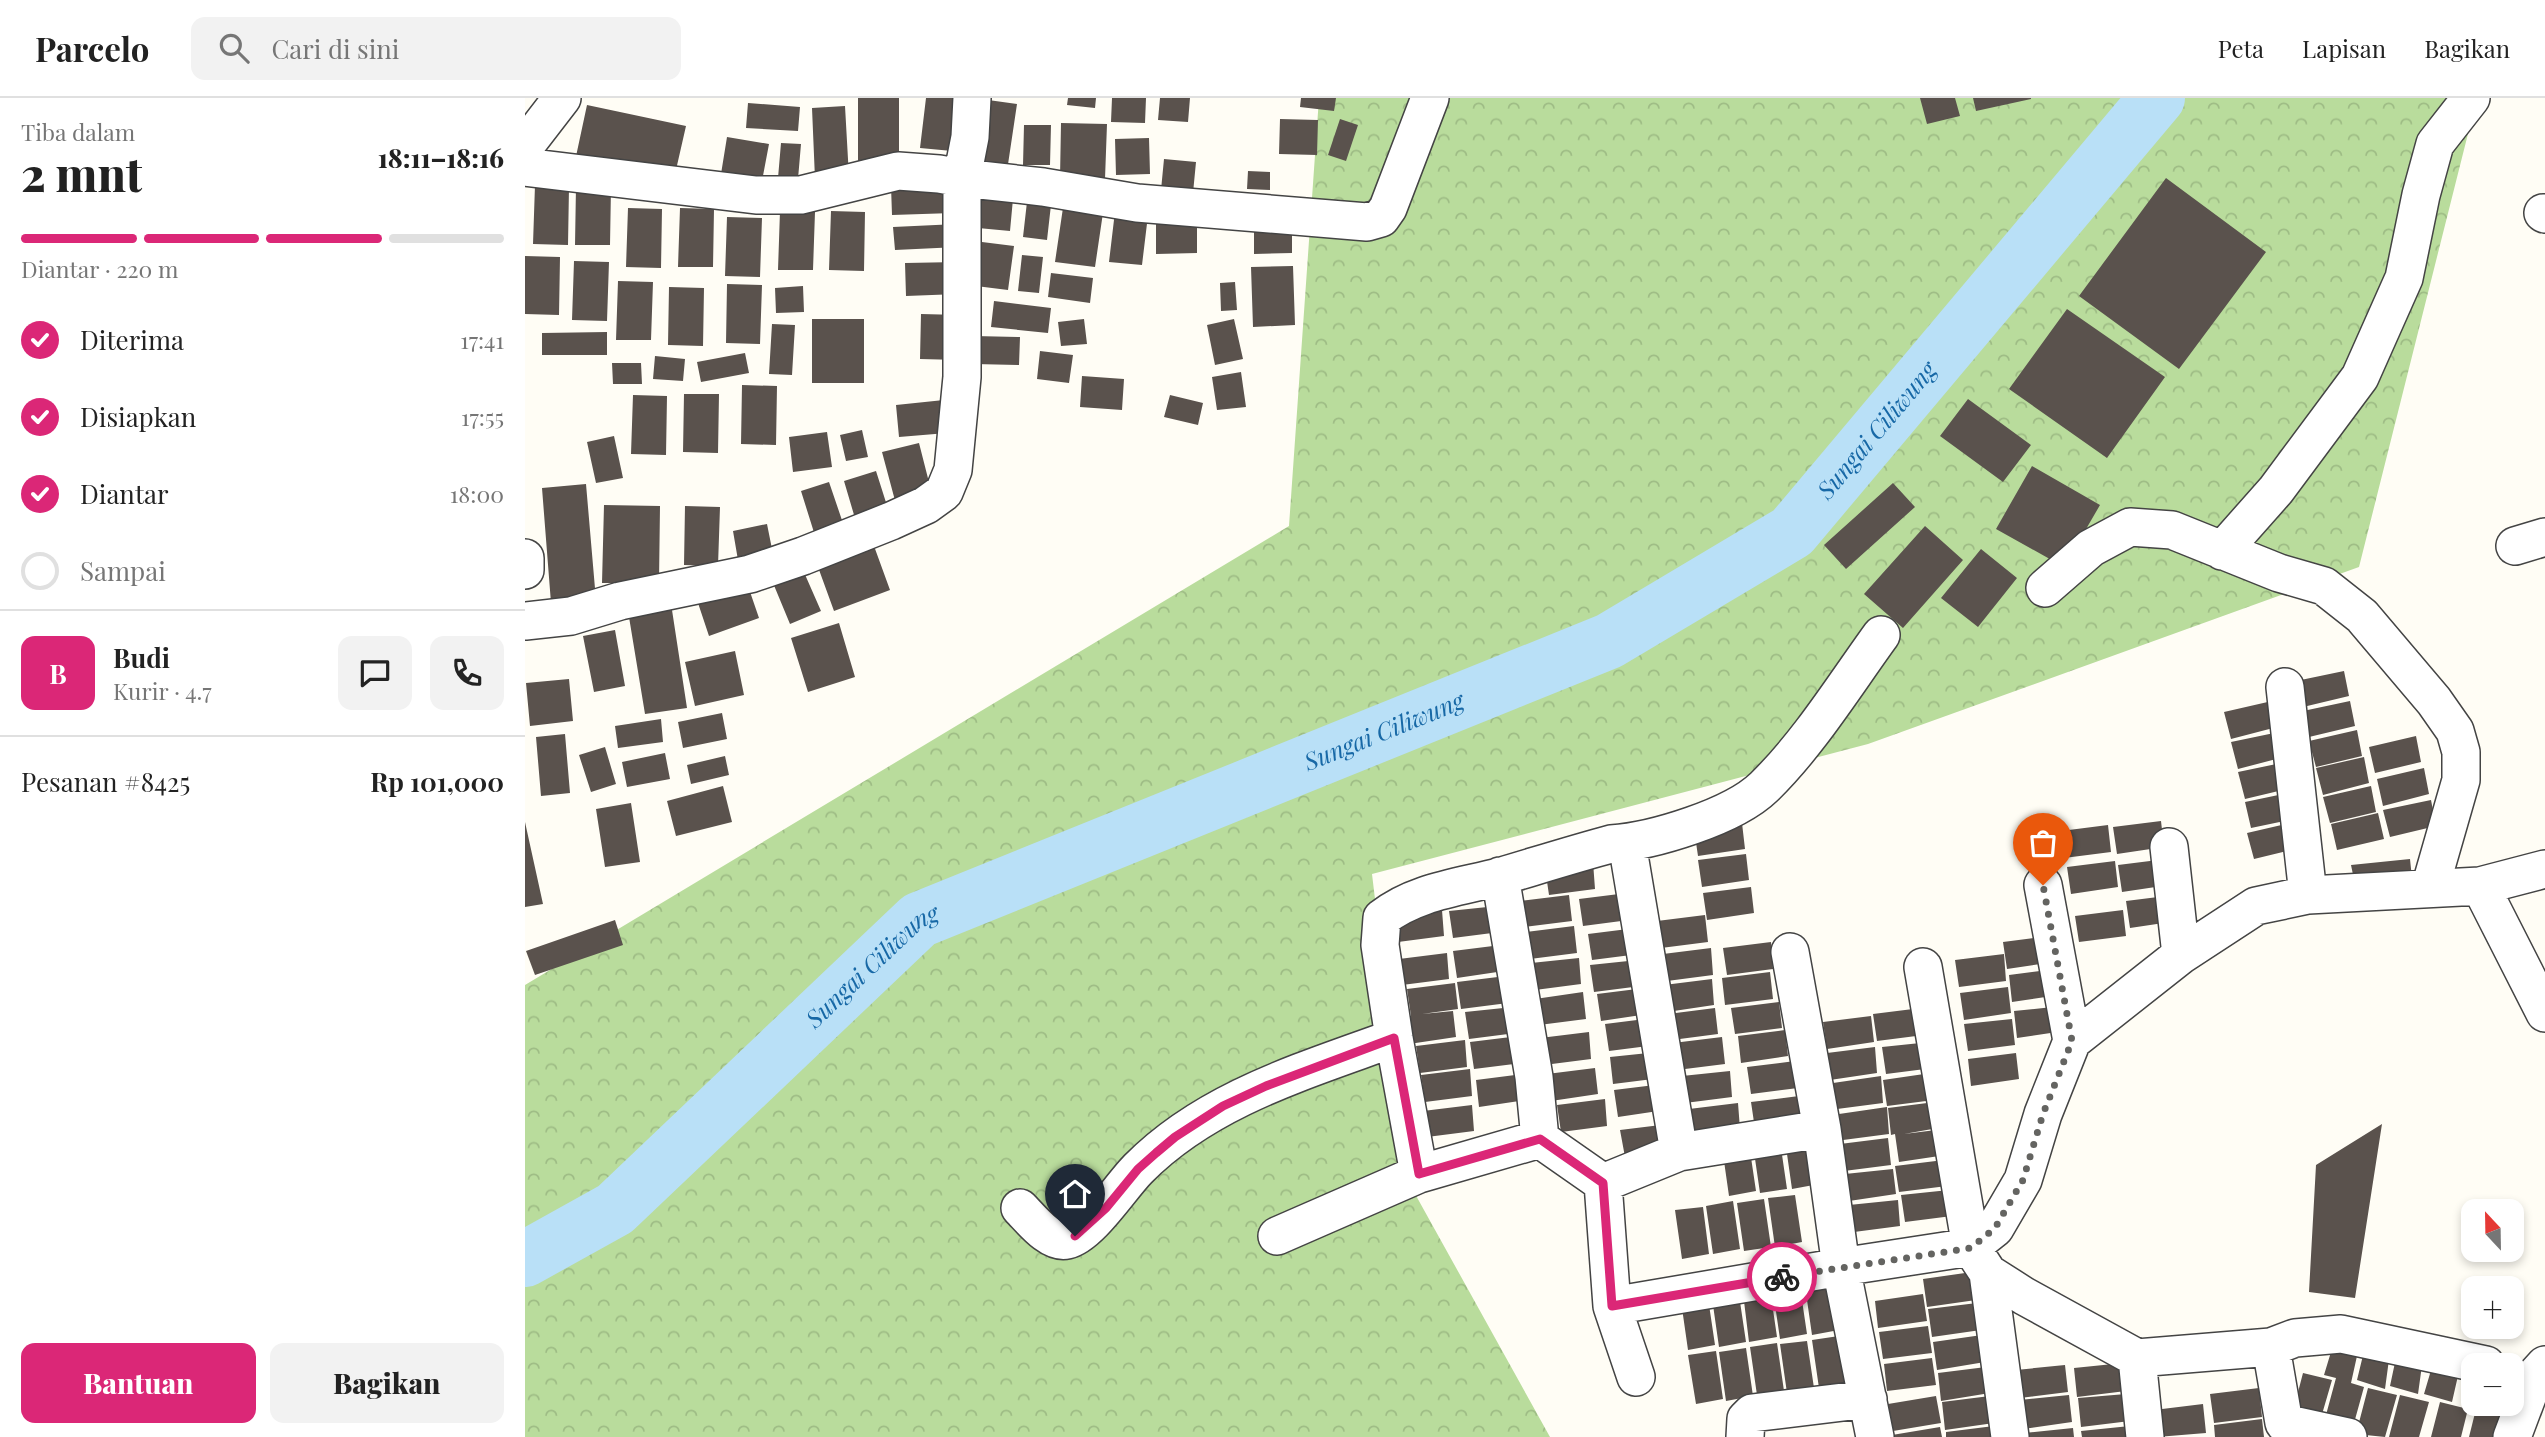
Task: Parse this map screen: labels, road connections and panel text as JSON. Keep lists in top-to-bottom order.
{
  "water": ["Sungai Ciliwung"],
  "north": "top",
  "page": {
    "header": "Parcelo",
    "search": "Cari di sini",
    "nav": ["Peta", "Lapisan", "Bagikan"],
    "heading": ["2 mnt", "Tiba dalam", "18:11–18:16"],
    "panel": [
      "Budi",
      "Kurir · 4.7",
      "Pesanan #8425",
      "Rp 101,000"
    ],
    "bar": "Diantar · 220 m",
    "list": [
      ["Diterima", "17:41"],
      ["Disiapkan", "17:55"],
      ["Diantar", "18:00"],
      "Sampai"
    ],
    "round": "B",
    "map_buttons": ["+", "−"],
    "buttons": ["Bantuan", "Bagikan"]
  }
}
